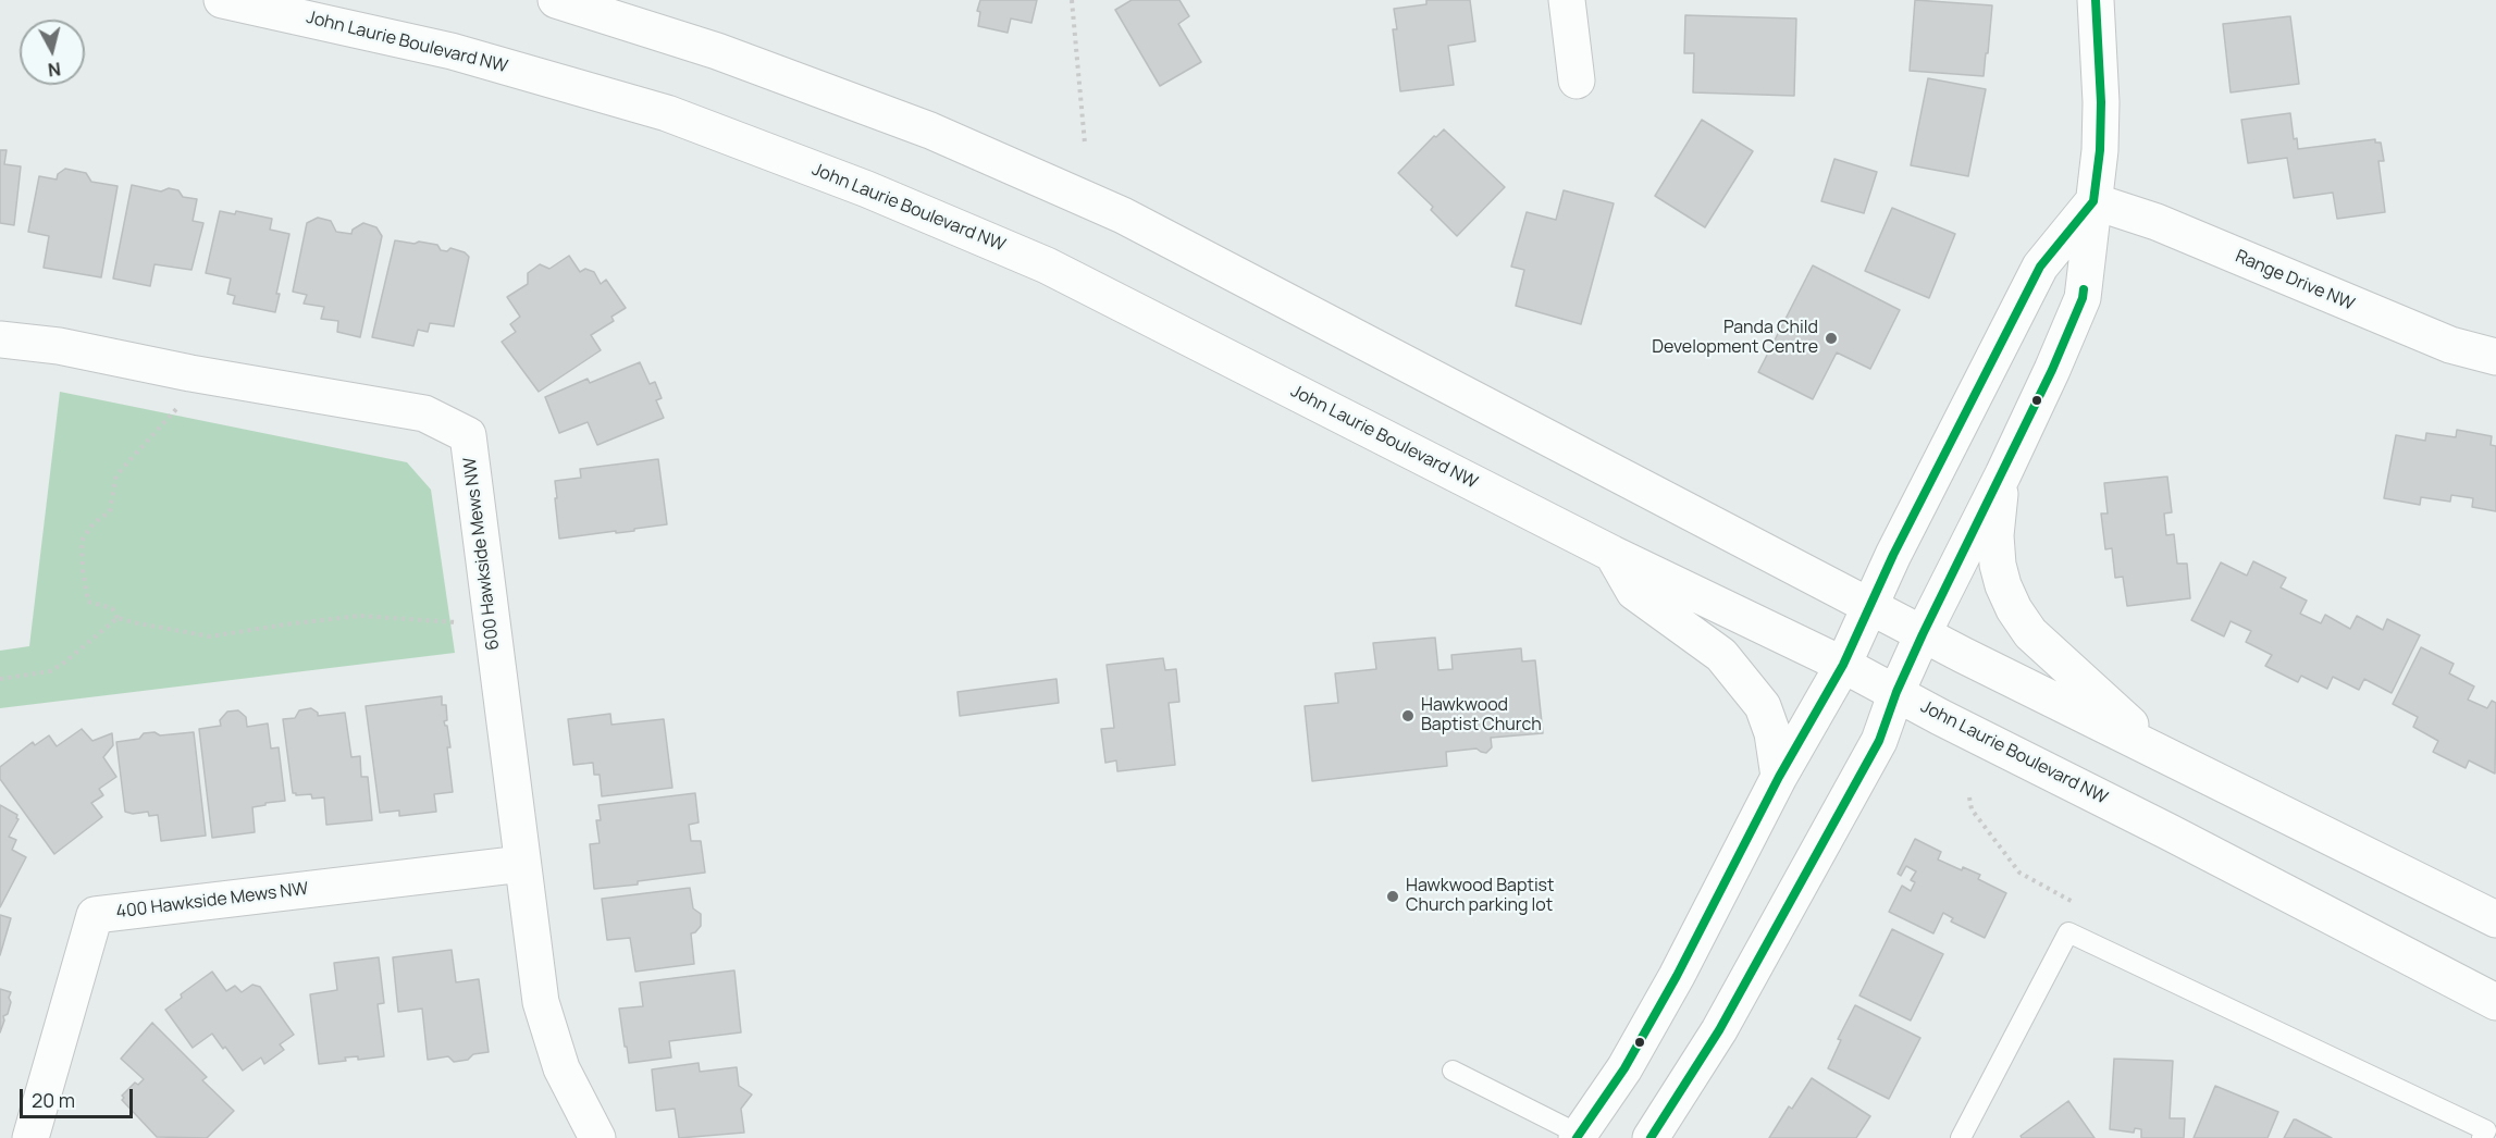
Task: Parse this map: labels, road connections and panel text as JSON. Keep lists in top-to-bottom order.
{
  "streets": {
    "main road": [
      "John Laurie Boulevard NW",
      "Range Drive NW",
      "600 Hawkside Mews NW",
      "400 Hawkside Mews NW"
    ]
  },
  "crossings": [
    ["600 Hawkside Mews NW", "400 Hawkside Mews NW"]
  ],
  "places": ["Panda Child Development Centre", "Hawkwood Baptist Church", "Hawkwood Baptist Church parking lot"],
  "scale_bar": "20 m",
  "north": "bottom"
}
